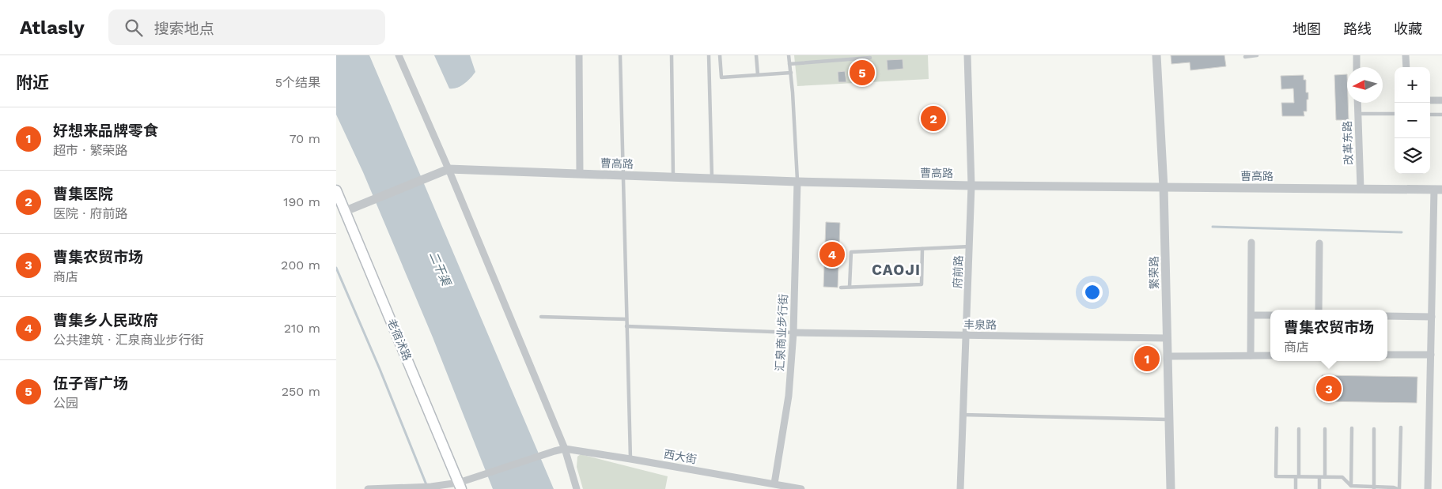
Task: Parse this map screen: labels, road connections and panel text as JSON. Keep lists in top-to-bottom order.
{
  "streets": {
    "main road": ["老宿沭路"],
    "street": [
      "改革东路",
      "曹高路",
      "府前路",
      "繁荣路",
      "丰泉路",
      "汇泉商业步行街",
      "西大街"
    ]
  },
  "crossings": [
    ["改革东路", "曹高路"],
    ["曹高路", "府前路"],
    ["曹高路", "繁荣路"],
    ["曹高路", "汇泉商业步行街"],
    ["曹高路", "老宿沭路"],
    ["府前路", "丰泉路"],
    ["繁荣路", "丰泉路"],
    ["丰泉路", "汇泉商业步行街"],
    ["汇泉商业步行街", "西大街"],
    ["老宿沭路", "西大街"]
  ],
  "districts": ["CAOJI"],
  "water": ["二干渠"],
  "north": "left",
  "page": {
    "header": "Atlasly",
    "search": "搜索地点",
    "nav": ["地图", "路线", "收藏"],
    "heading": ["附近", "5个结果"],
    "pins": [
      "5",
      "2",
      "4",
      "1",
      "3"
    ],
    "map_buttons": ["+", "−"],
    "list": [
      {
        "mark": "1",
        "name": "好想来品牌零食",
        "note": "超市 · 繁荣路",
        "value": "70 m"
      },
      {
        "mark": "2",
        "name": "曹集医院",
        "note": "医院 · 府前路",
        "value": "190 m"
      },
      {
        "mark": "3",
        "name": "曹集农贸市场",
        "note": "商店",
        "value": "200 m"
      },
      {
        "mark": "4",
        "name": "曹集乡人民政府",
        "note": "公共建筑 · 汇泉商业步行街",
        "value": "210 m"
      },
      {
        "mark": "5",
        "name": "伍子胥广场",
        "note": "公园",
        "value": "250 m"
      }
    ],
    "popup": ["曹集农贸市场", "商店"]
  }
}
